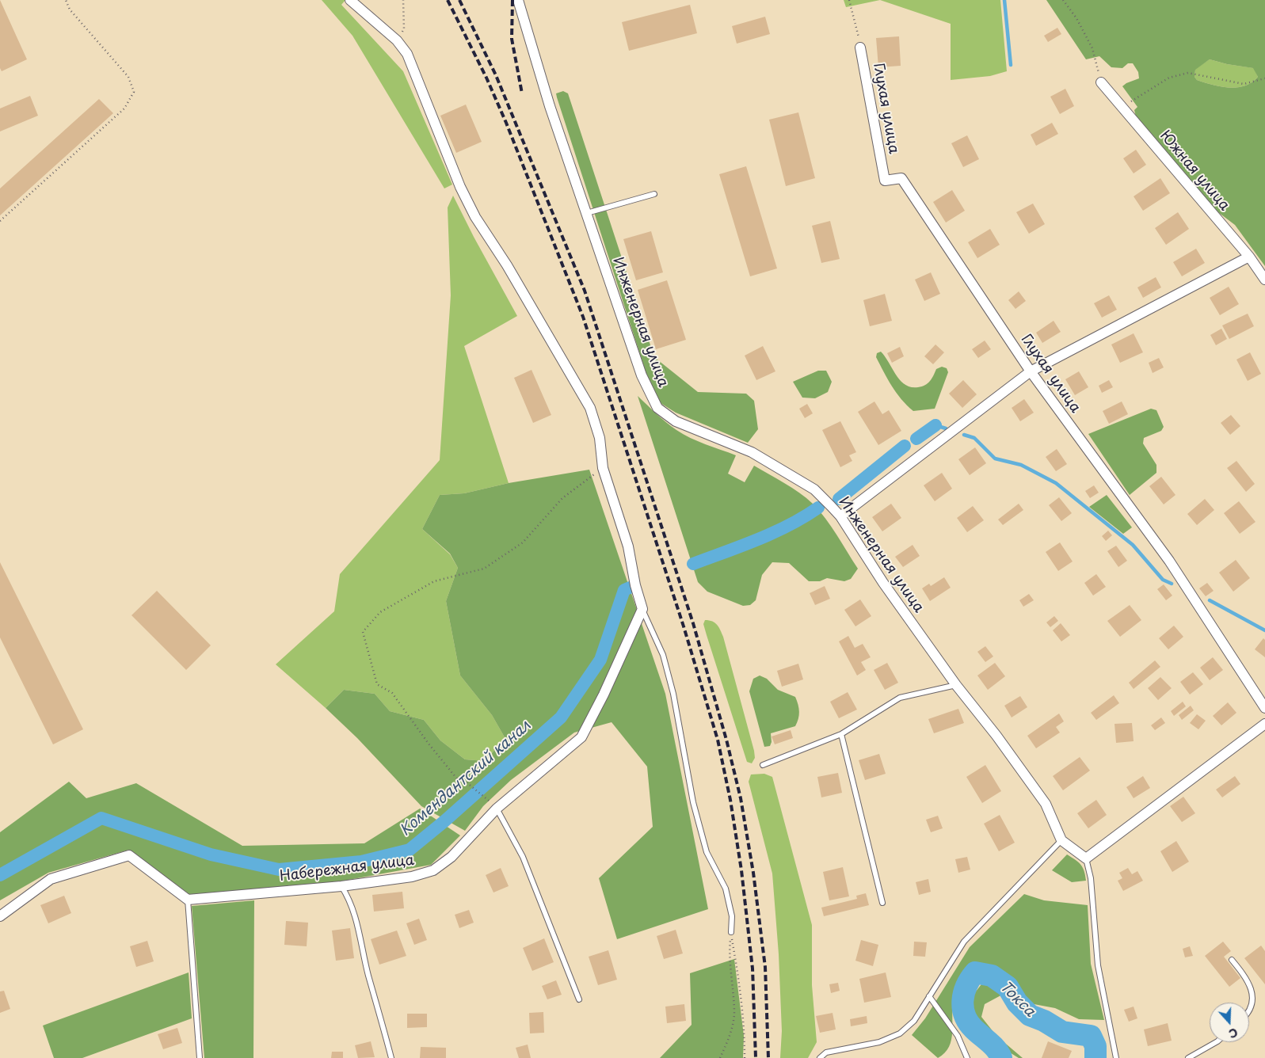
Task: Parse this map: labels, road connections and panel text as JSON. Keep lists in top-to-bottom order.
{
  "streets": {
    "street": [
      "Глухая улица",
      "Южная улица",
      "Инженерная улица",
      "Набережная улица"
    ]
  },
  "water": ["Комендантский канал", "Токса"],
  "north": "bottom"
}
